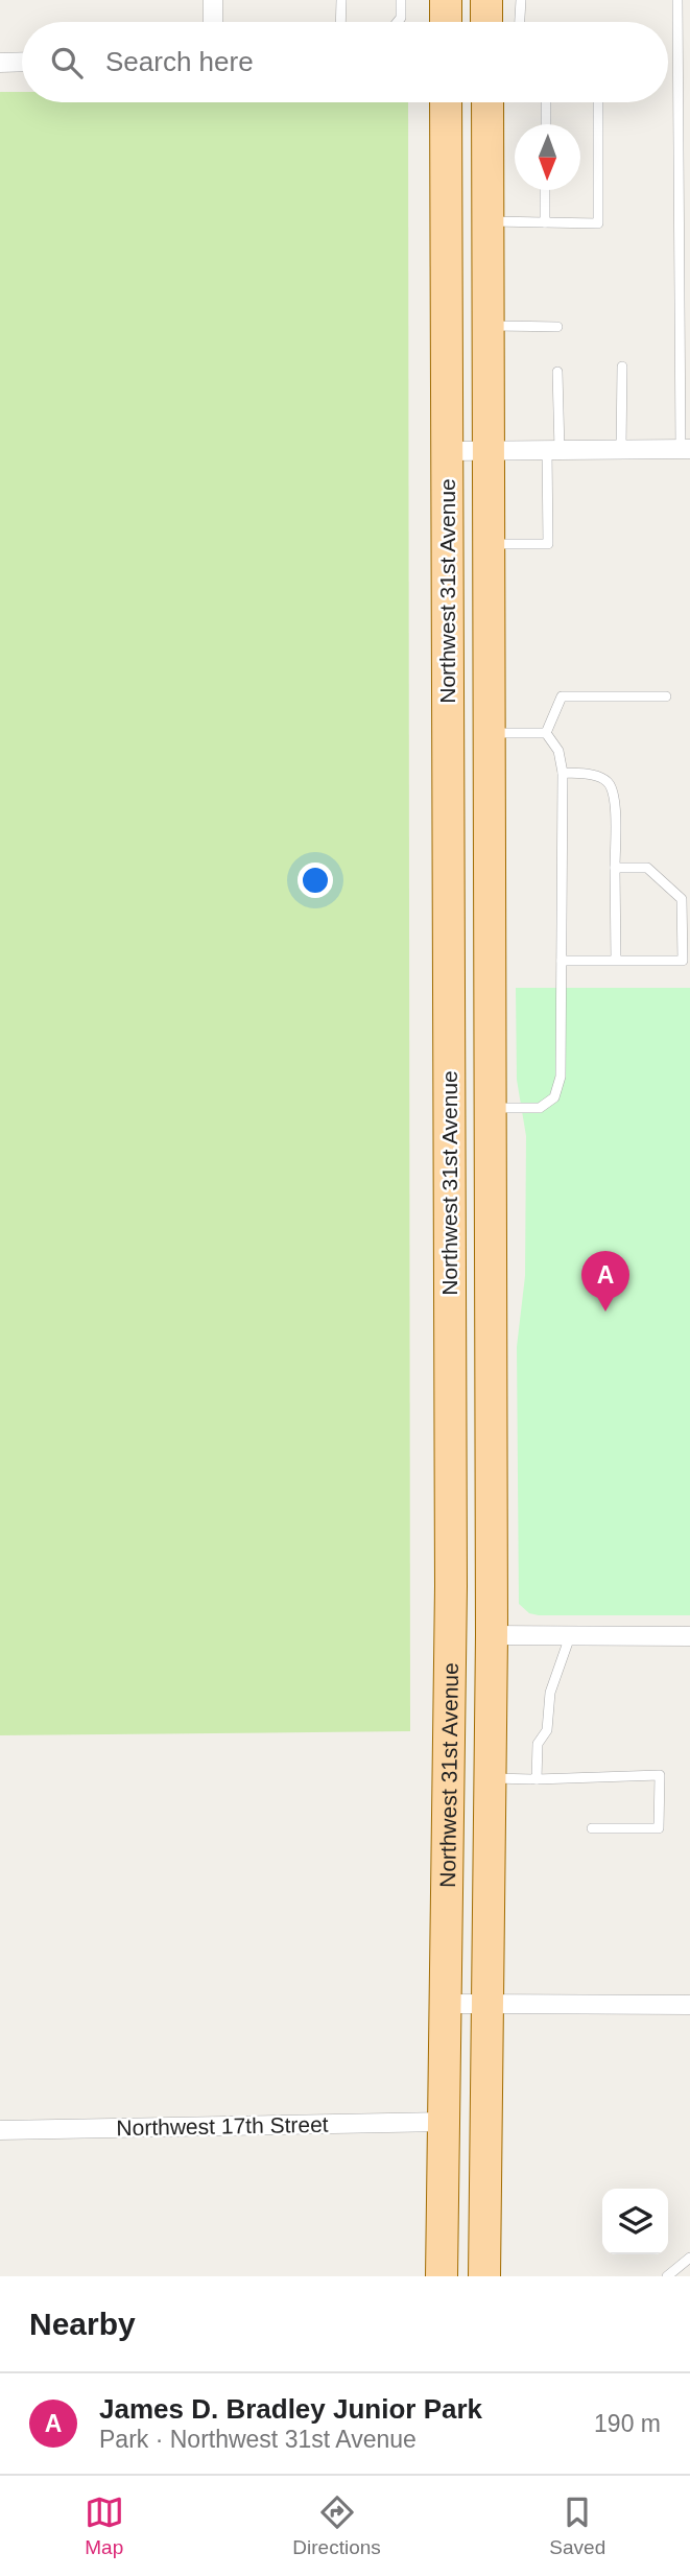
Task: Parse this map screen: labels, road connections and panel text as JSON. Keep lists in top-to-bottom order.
{
  "streets": {
    "main road": ["Northwest 31st Avenue"],
    "street": ["Northwest 17th Street"]
  },
  "crossings": [
    ["Northwest 31st Avenue", "Northwest 17th Street"]
  ],
  "north": "bottom",
  "page": {
    "search": "Search here",
    "pins": "A",
    "heading": "Nearby",
    "list": [
      {
        "mark": "A",
        "name": "James D. Bradley Junior Park",
        "note": "Park · Northwest 31st Avenue",
        "value": "190 m"
      }
    ],
    "nav": ["Map", "Directions", "Saved"]
  }
}
